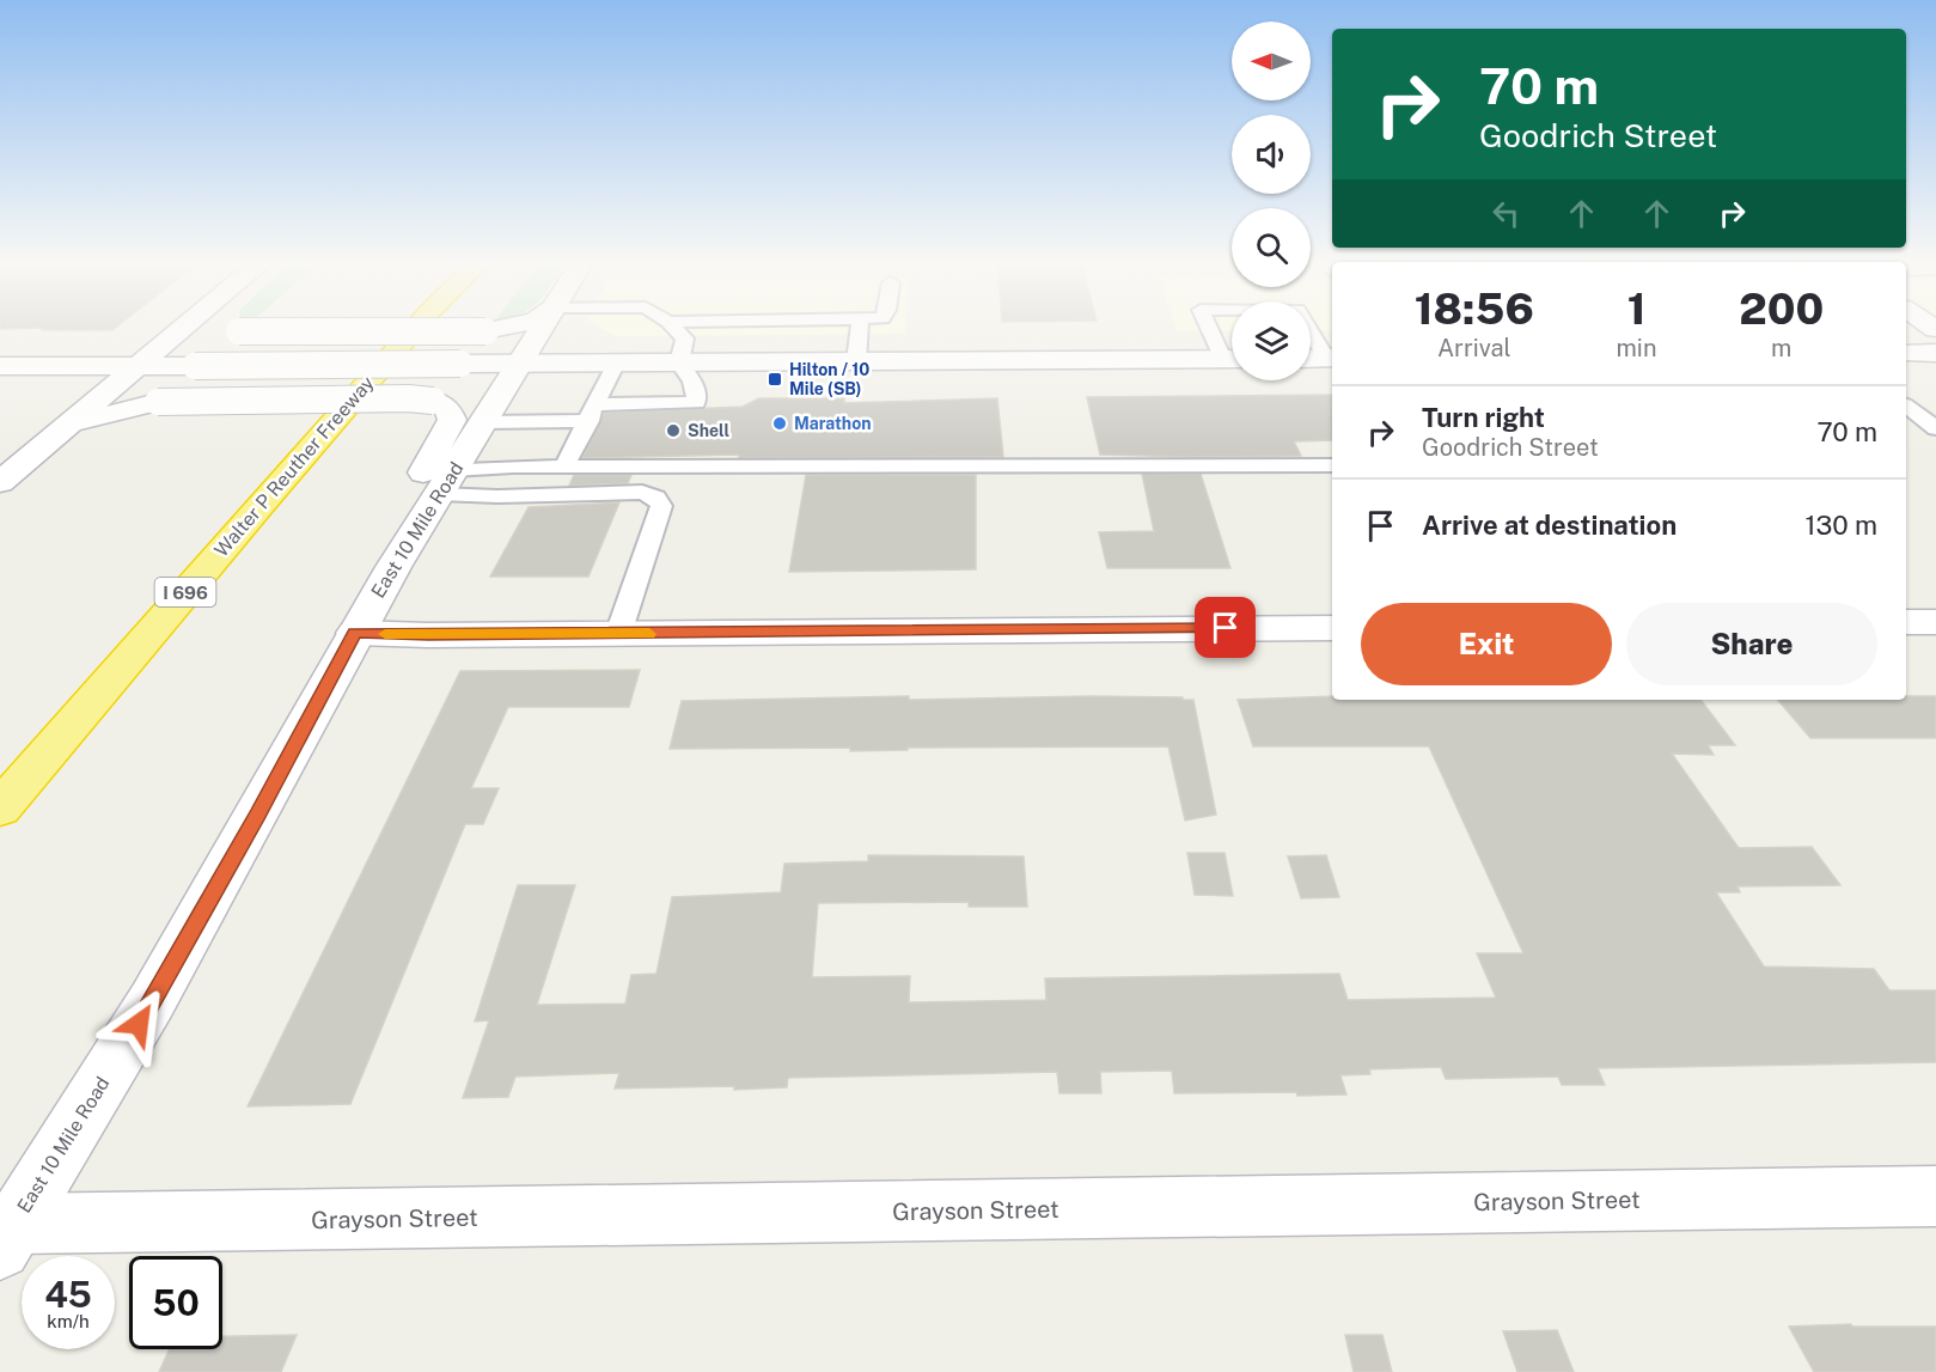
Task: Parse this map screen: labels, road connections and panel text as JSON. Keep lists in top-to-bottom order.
{
  "streets": {
    "highway": ["Walter P Reuther Freeway", "I 696"],
    "street": ["East 10 Mile Road", "Grayson Street"]
  },
  "crossings": [
    ["East 10 Mile Road", "Grayson Street"]
  ],
  "places": {
    "transit": ["Hilton / 10 Mile (SB)"],
    "other": ["Marathon", "Shell"]
  },
  "north": "left",
  "page": {
    "turn": ["70 m", "Goodrich Street"],
    "eta": [
      "18:56",
      "Arrival",
      "1",
      "min",
      "200",
      "m"
    ],
    "list": [
      {
        "name": "Turn right",
        "note": "Goodrich Street",
        "value": "70 m"
      },
      {
        "name": "Arrive at destination",
        "value": "130 m"
      }
    ],
    "buttons": ["Exit", "Share"],
    "speed": "45 km/h",
    "limit": "50"
  }
}
